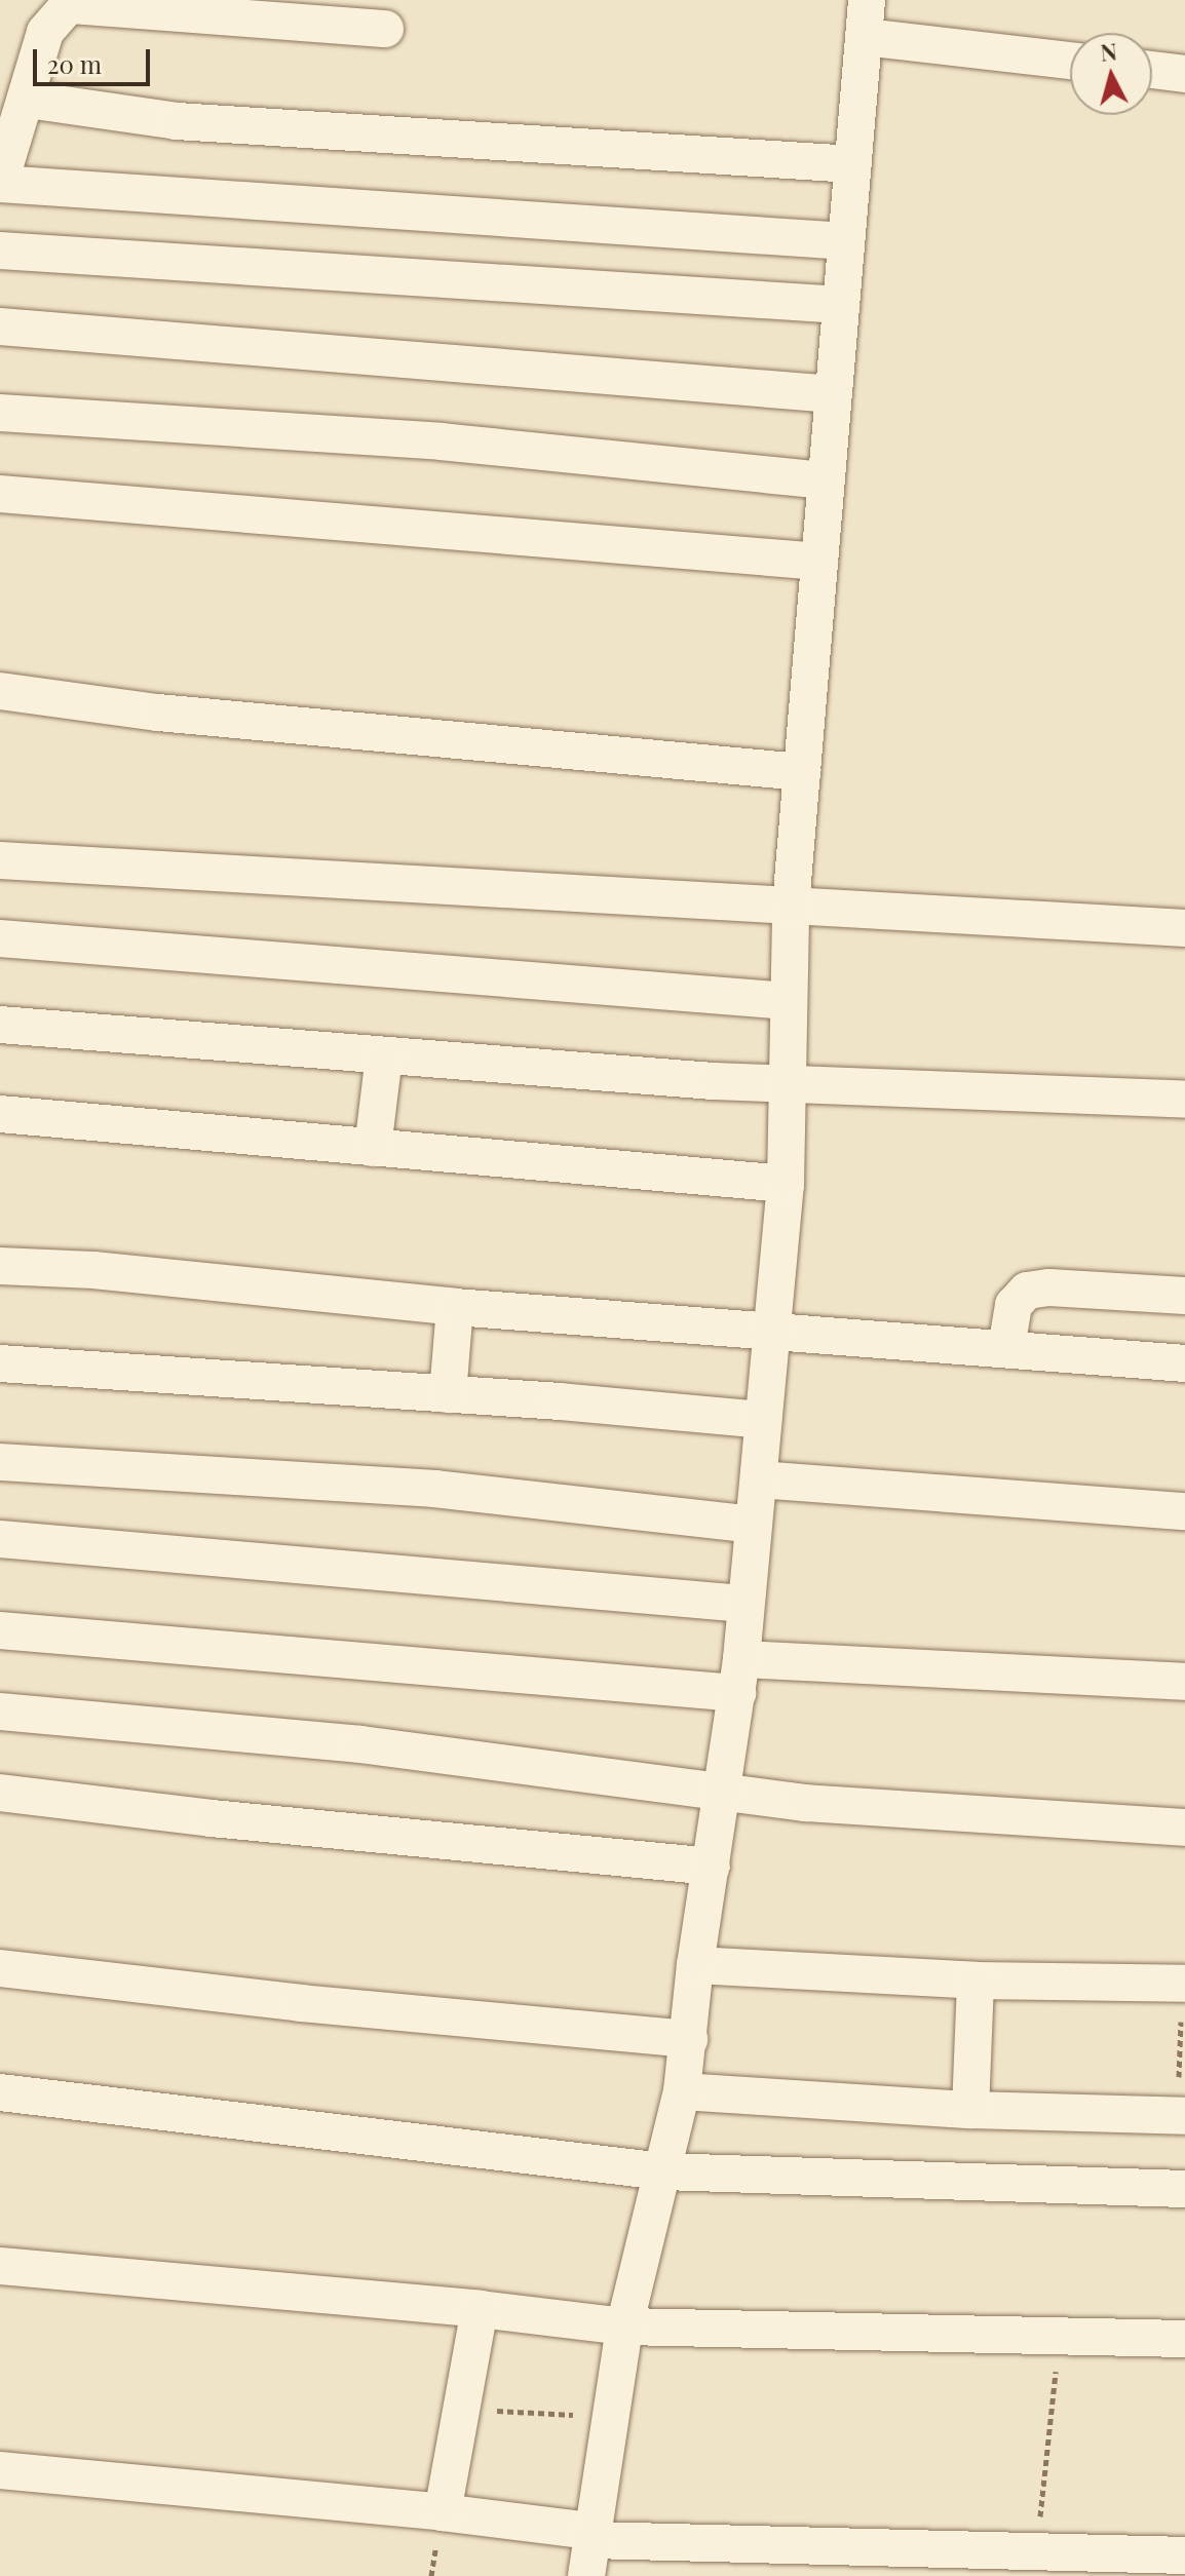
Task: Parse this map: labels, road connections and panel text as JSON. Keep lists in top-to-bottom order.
{
  "scale_bar": "20 m",
  "north": "top"
}
